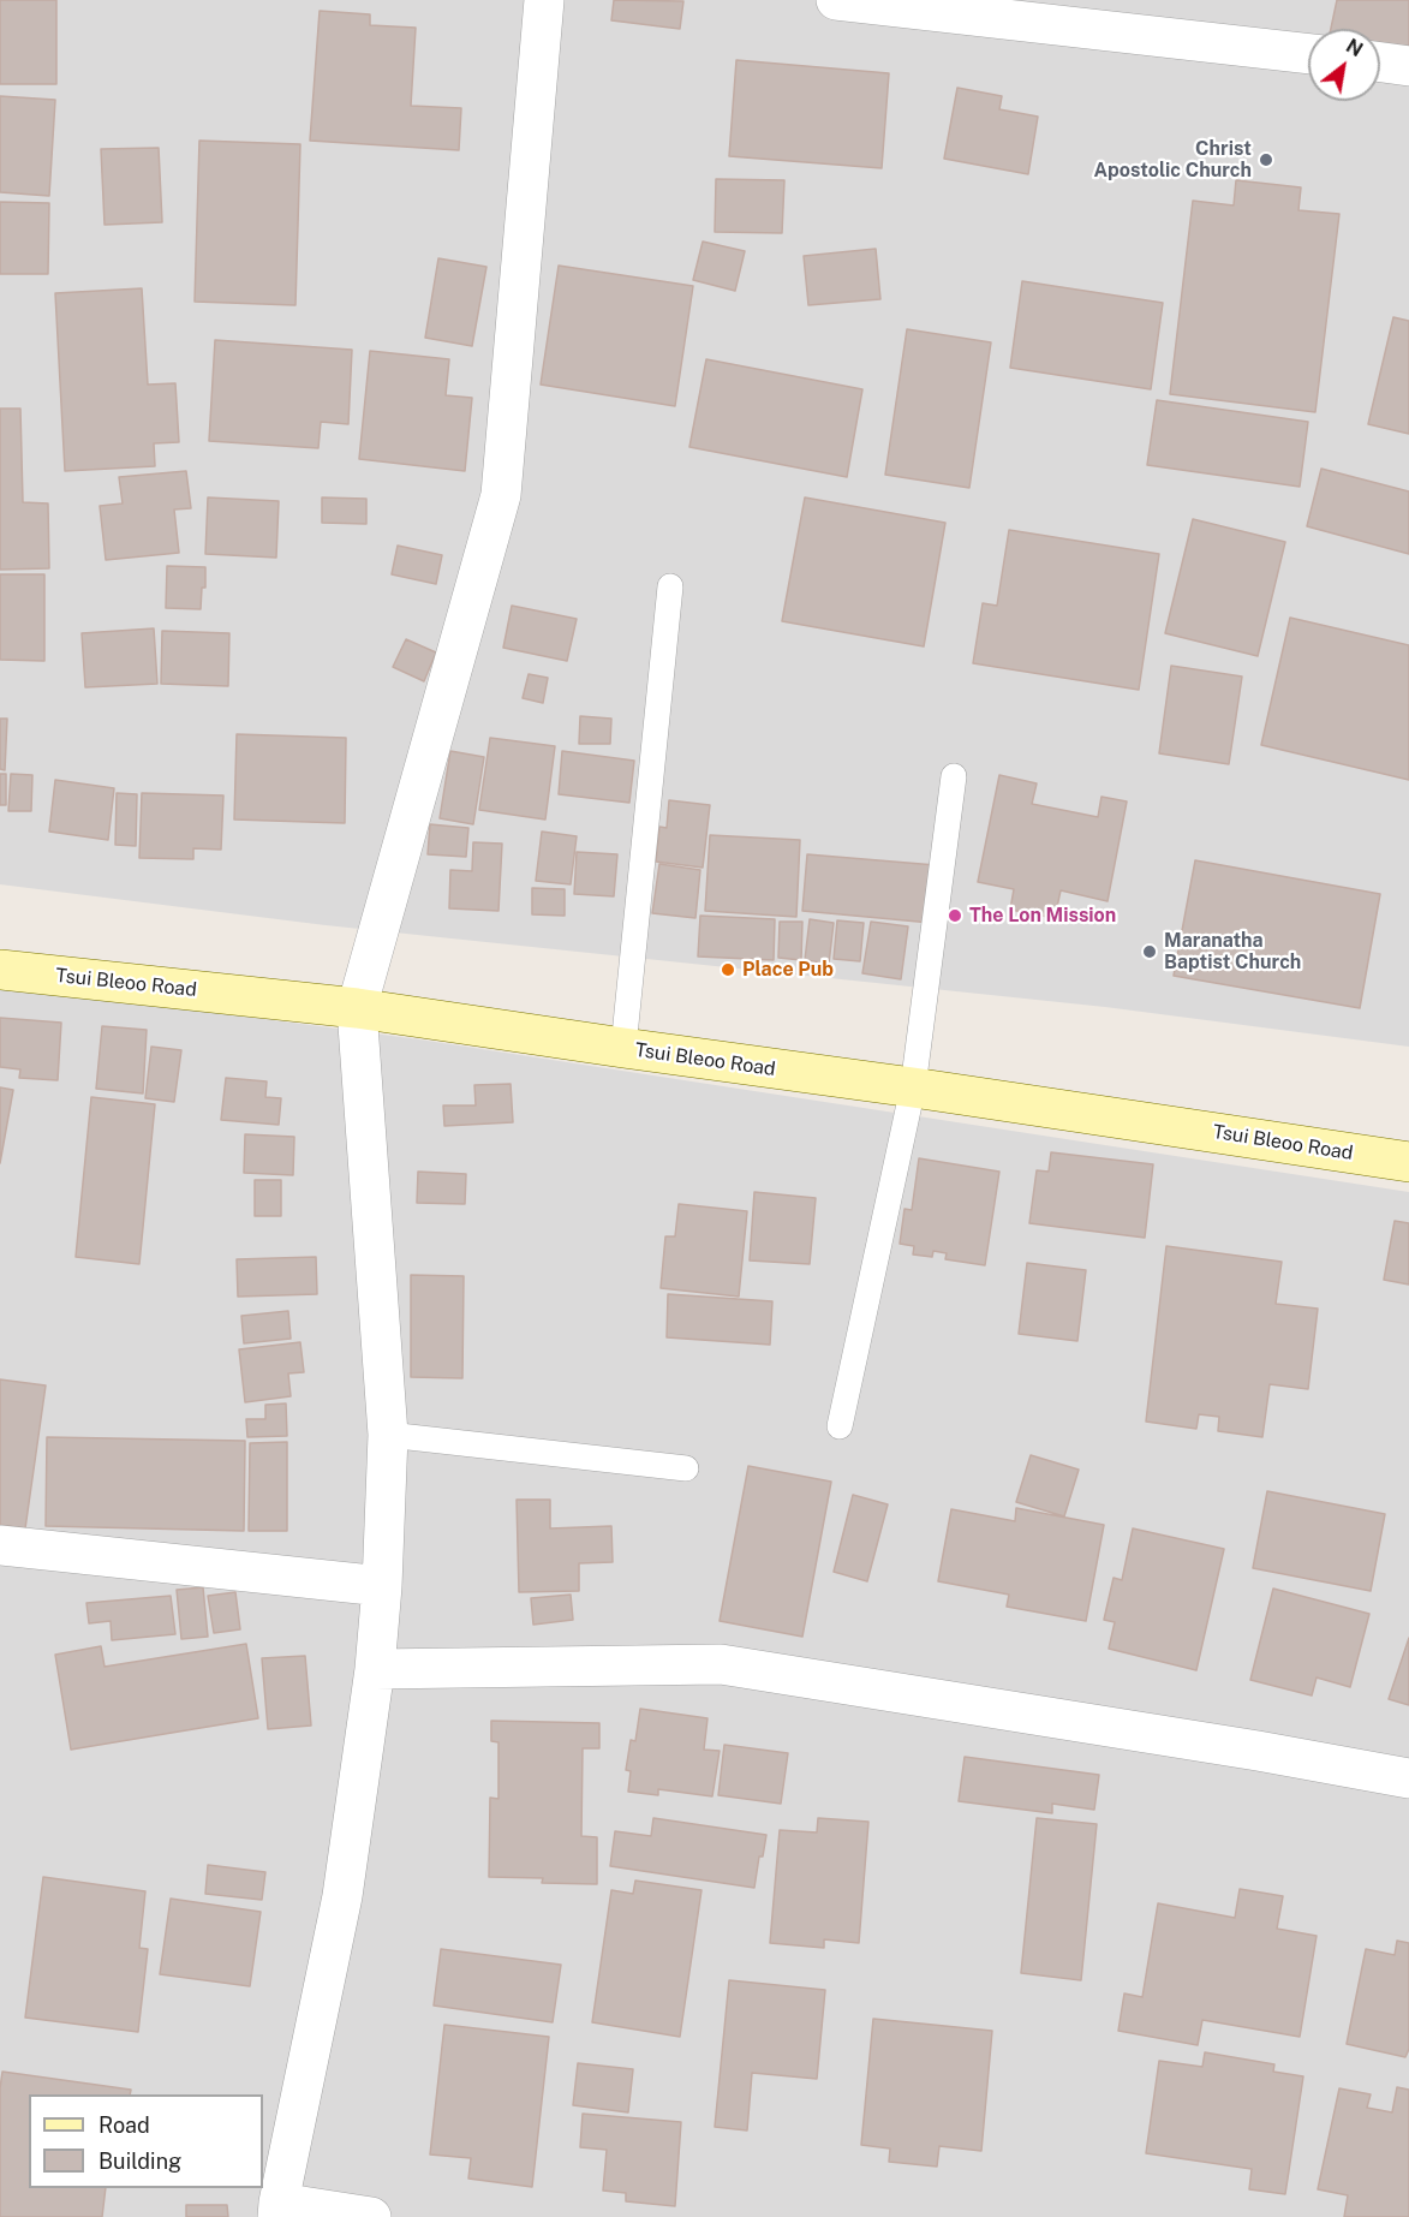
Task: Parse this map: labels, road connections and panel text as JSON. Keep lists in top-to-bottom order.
{
  "streets": {
    "street": ["Tsui Bleoo Road"]
  },
  "places": [
    "Christ Apostolic Church",
    "The Lon Mission",
    "Maranatha Baptist Church",
    "Place Pub"
  ],
  "legend": ["Road", "Building"],
  "north": "top right"
}
